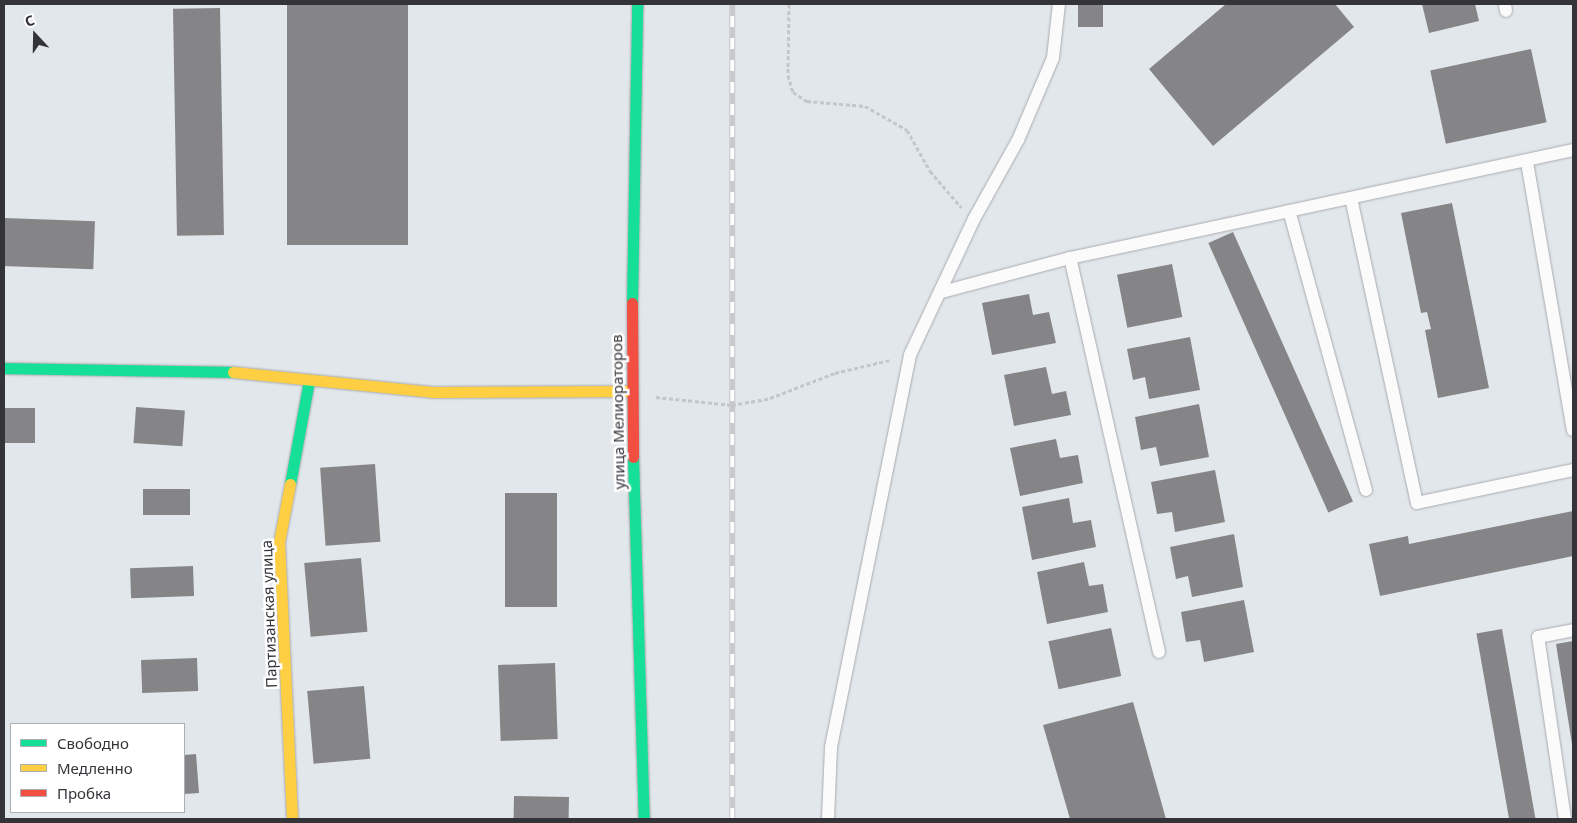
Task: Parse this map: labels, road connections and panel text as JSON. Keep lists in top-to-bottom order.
{
  "streets": {
    "street": ["улица Мелиораторов", "Партизанская улица"]
  },
  "legend": ["Свободно", "Медленно", "Пробка"],
  "north": "top"
}
